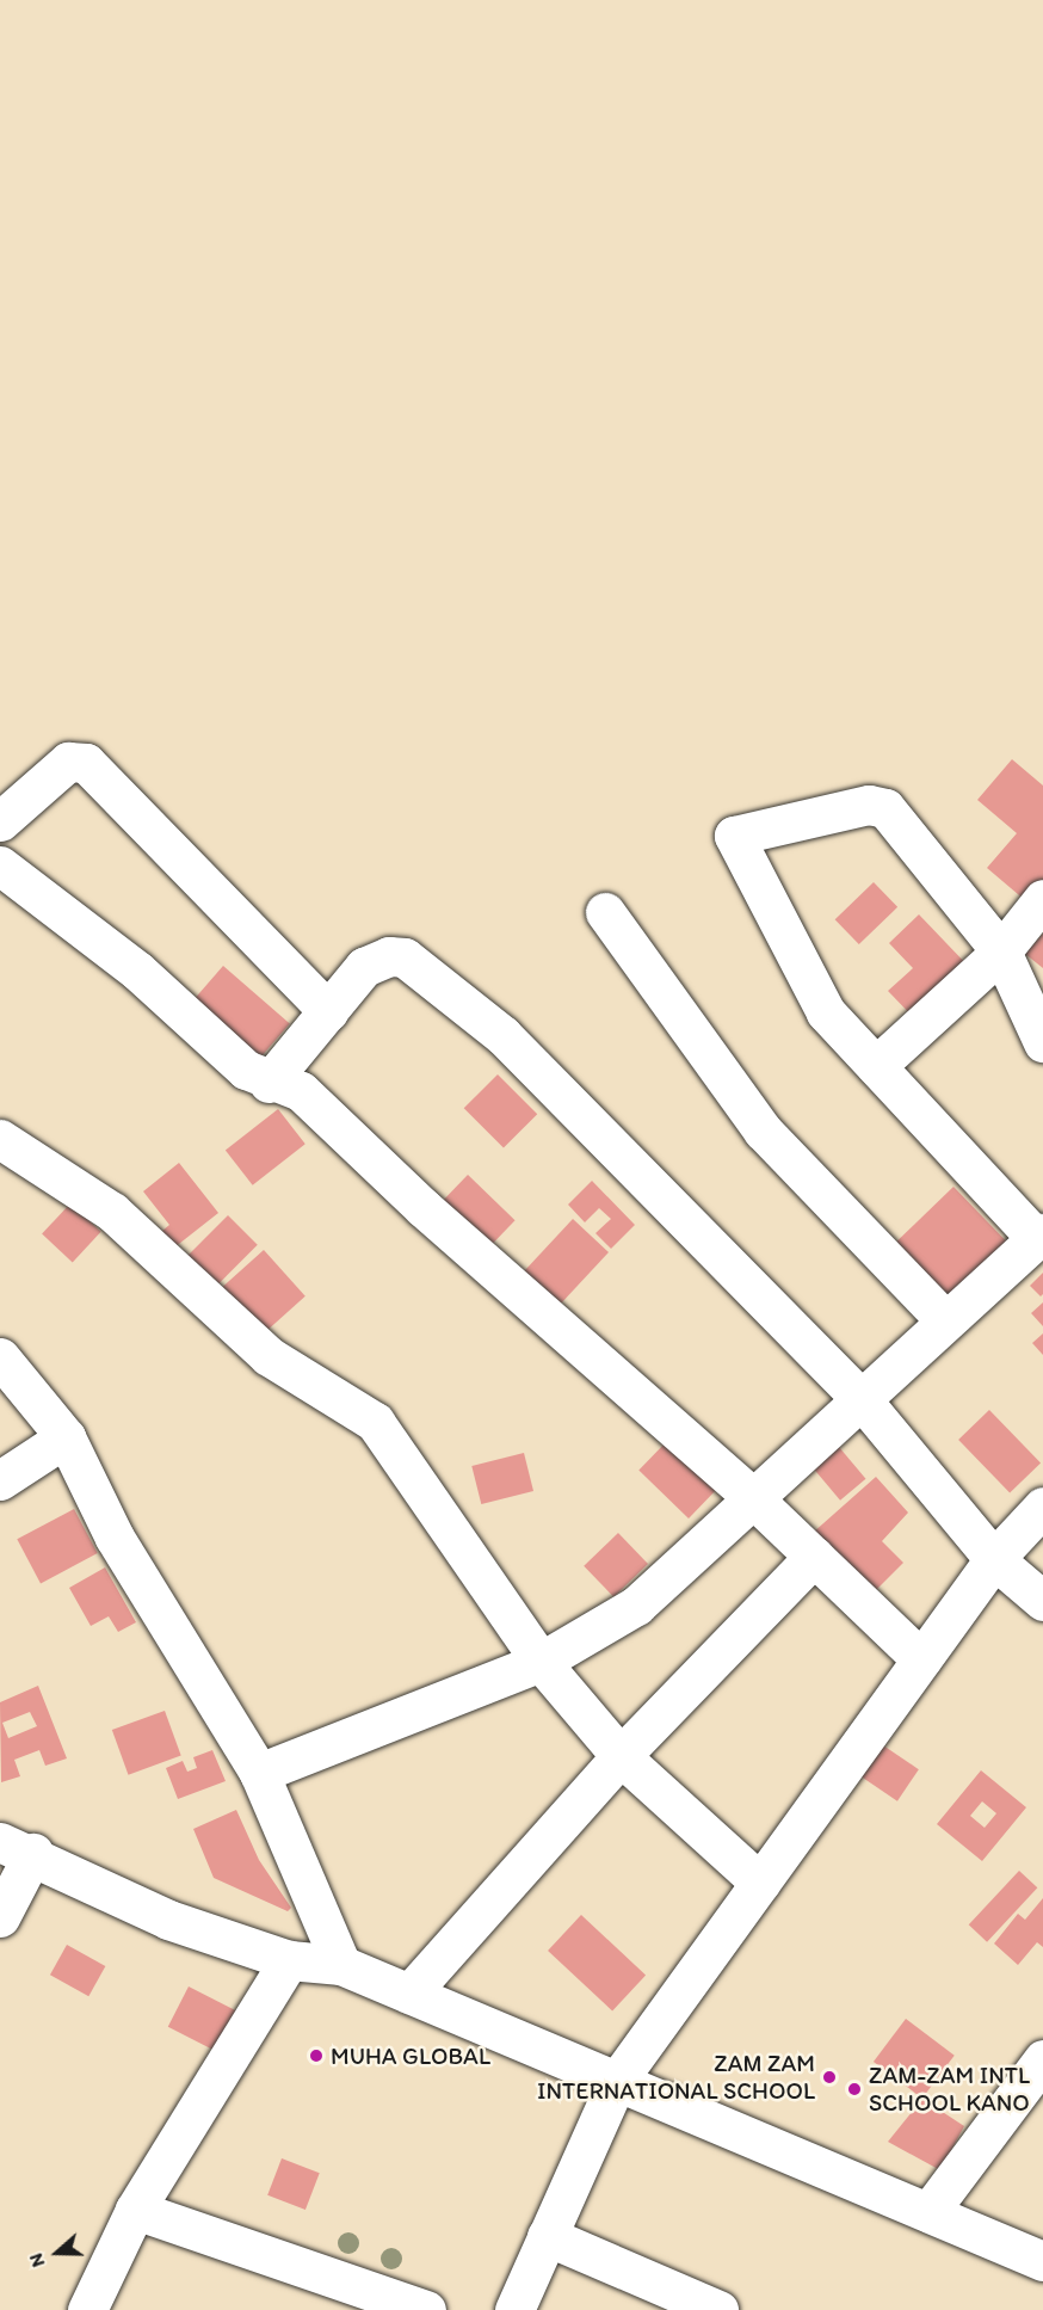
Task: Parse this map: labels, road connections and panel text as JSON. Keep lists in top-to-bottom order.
{
  "places": ["MUHA GLOBAL", "ZAM ZAM INTERNATIONAL SCHOOL", "ZAM-ZAM INTL SCHOOL KANO"],
  "north": "left"
}
